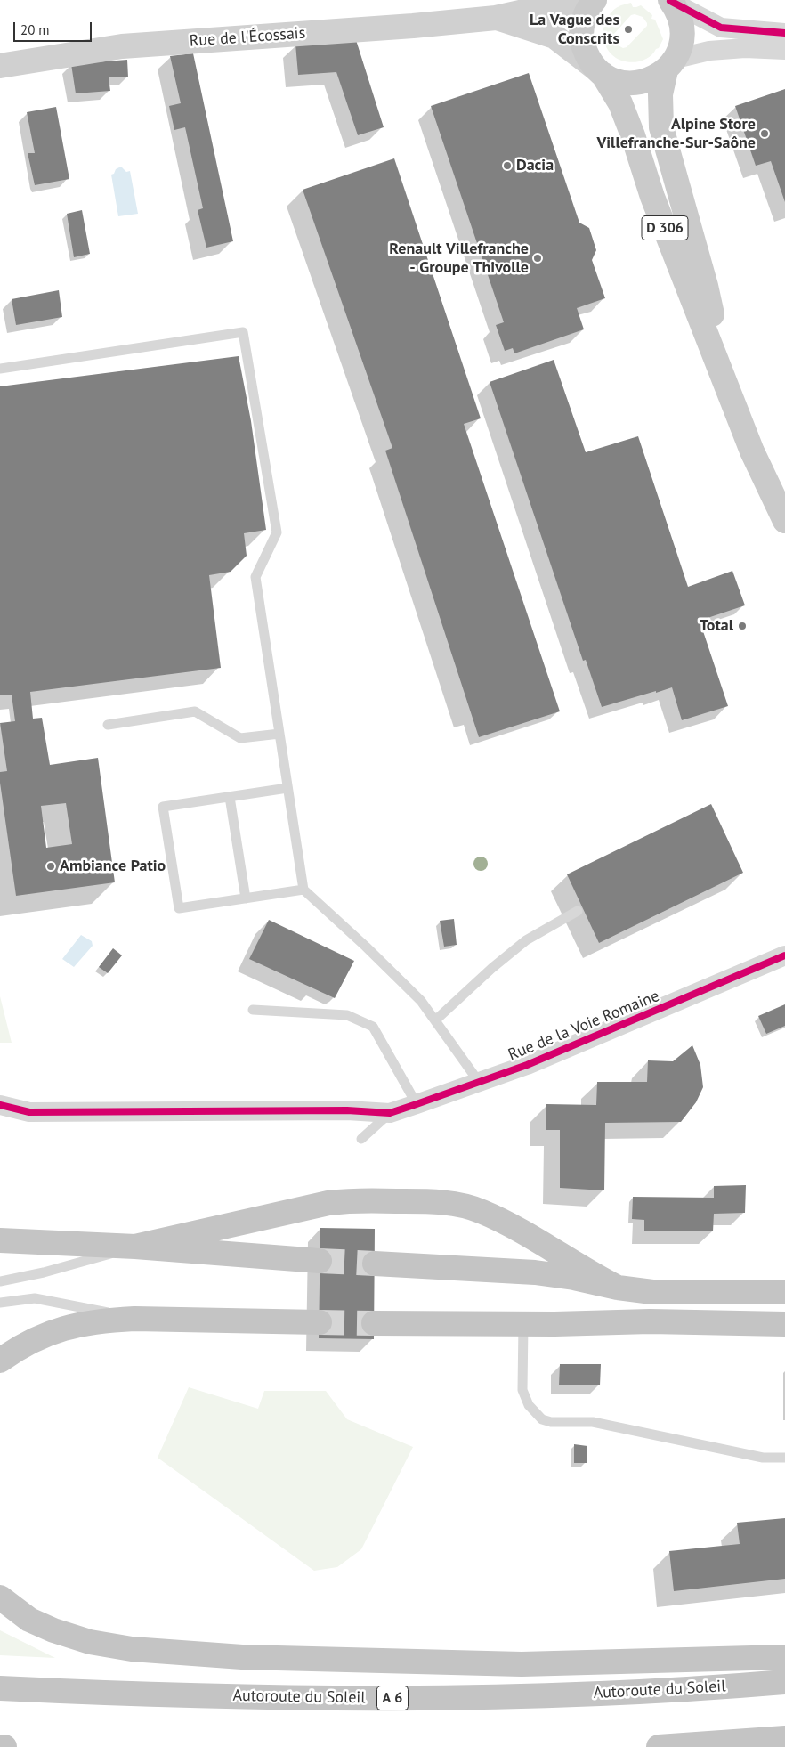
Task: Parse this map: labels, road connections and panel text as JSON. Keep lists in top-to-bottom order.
{
  "streets": {
    "highway": ["Autoroute du Soleil", "A 6"],
    "main road": ["Rue de l'Écossais", "D 306"],
    "street": ["Rue de la Voie Romaine"]
  },
  "crossings": [
    ["Rue de l'Écossais", "D 306"]
  ],
  "places": [
    "La Vague des Conscrits",
    "Alpine Store Villefranche-Sur-Saône",
    "Dacia",
    "Renault Villefranche - Groupe Thivolle",
    "Total",
    "Ambiance Patio"
  ],
  "scale_bar": "20 m"
}
